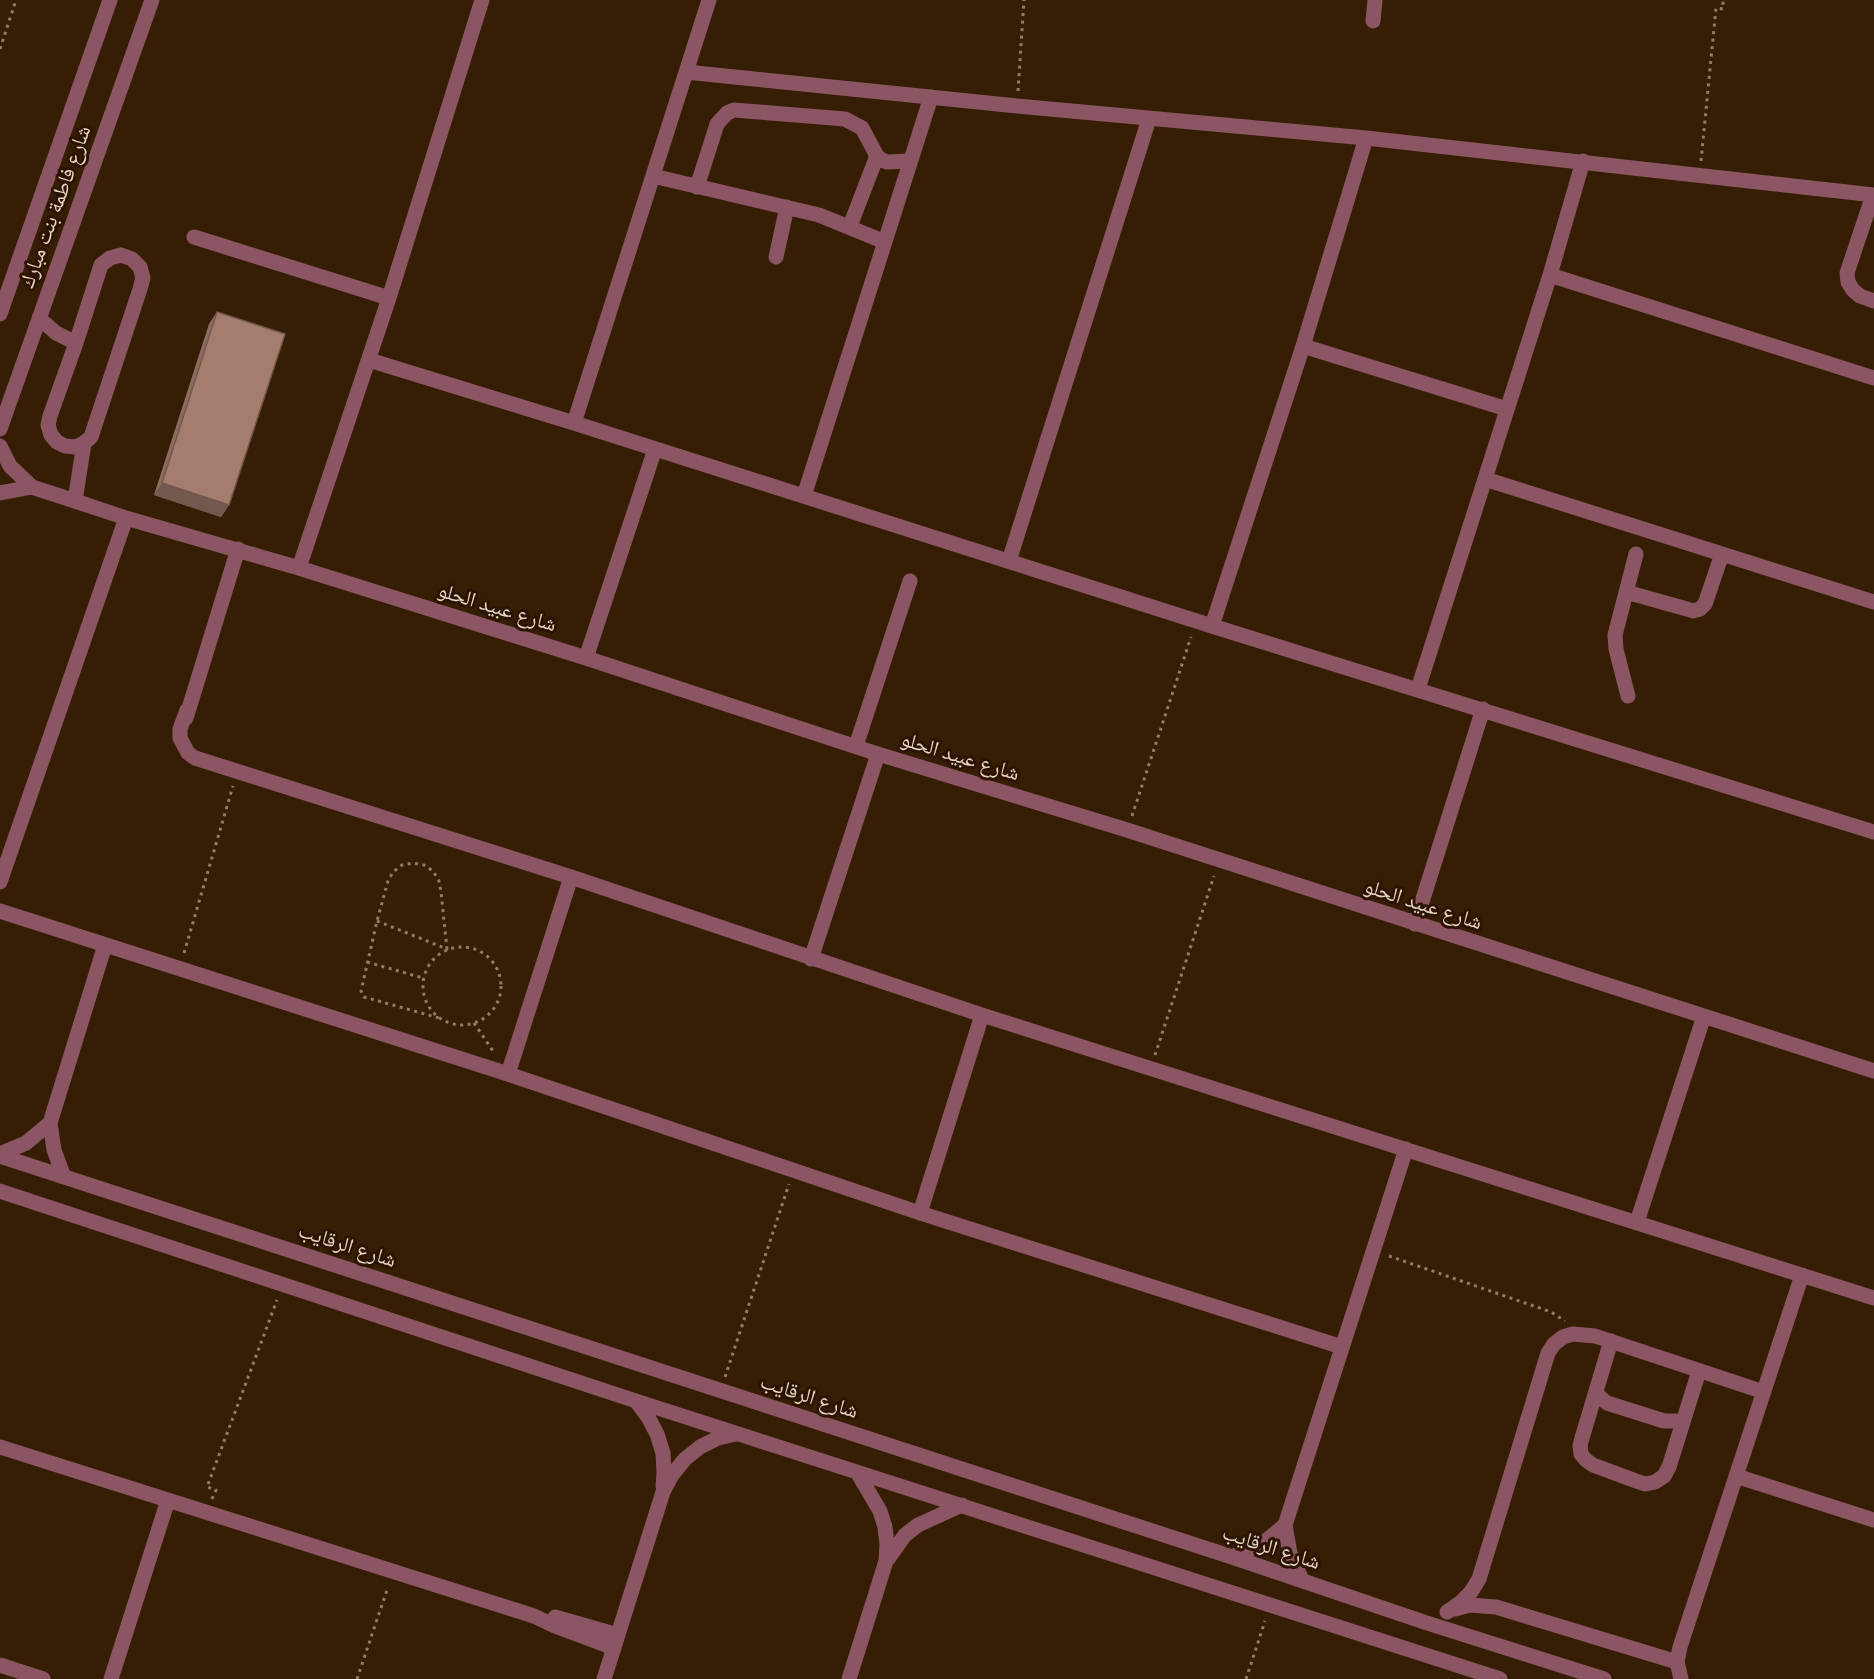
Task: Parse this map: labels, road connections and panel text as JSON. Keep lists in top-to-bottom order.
{
  "streets": {
    "street": ["شارع فاطمة بنت مبارك", "شارع عبيد الحلو", "شارع الرقايب"]
  }
}
